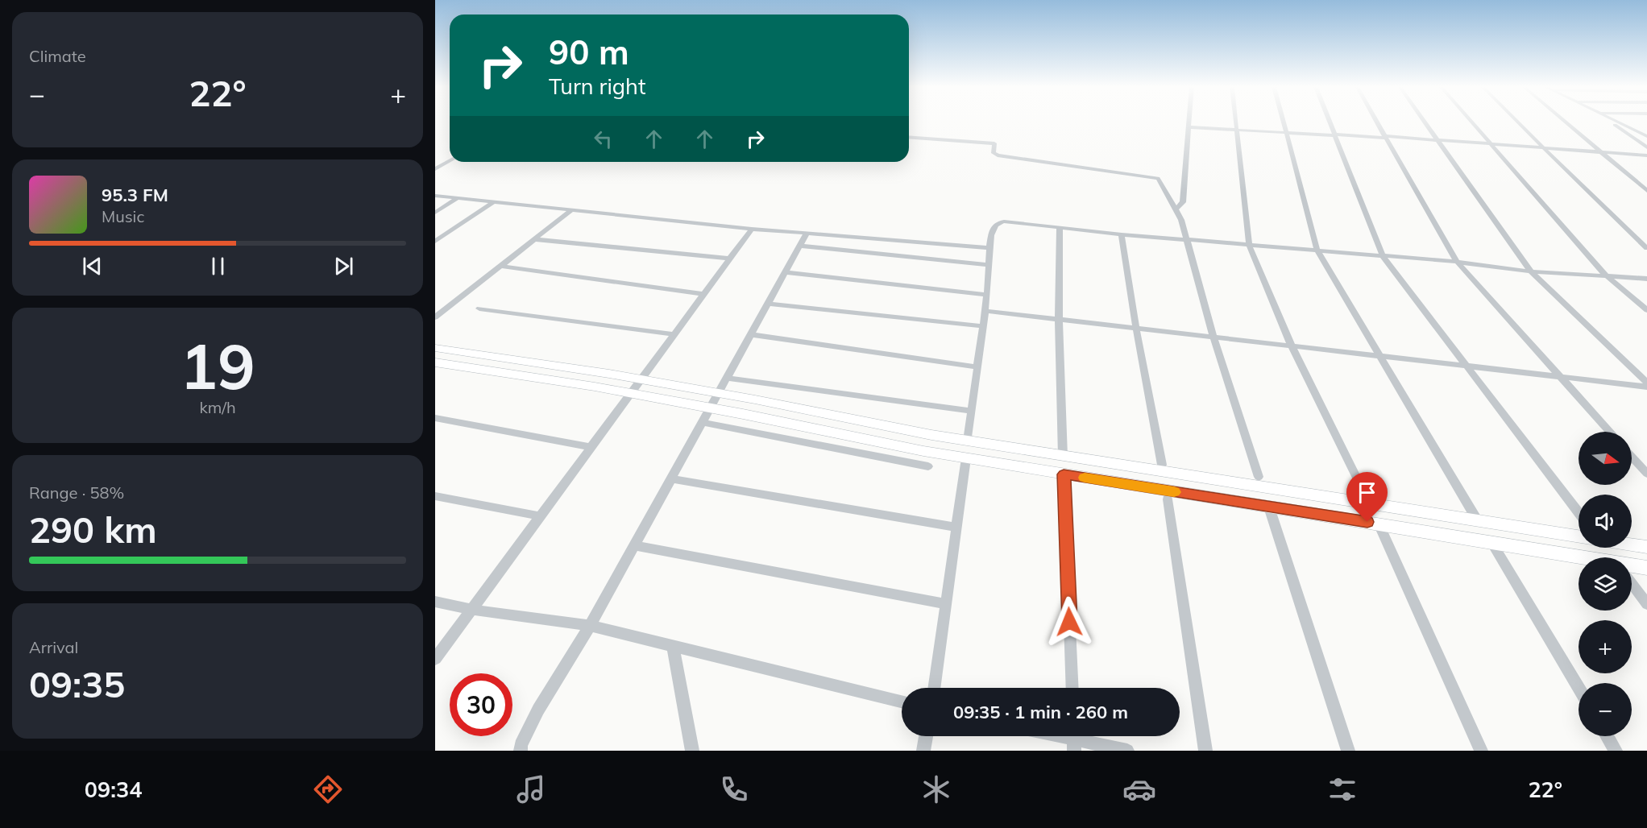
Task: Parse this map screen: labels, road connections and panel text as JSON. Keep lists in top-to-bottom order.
{
  "north": "right",
  "page": {
    "tile": [
      "Climate",
      ["19", "km/h"],
      ["Range · 58%", "290 km"],
      ["Arrival", "09:35"]
    ],
    "turn": ["90 m", "Turn right"],
    "heat": ["−", "22°", "+"],
    "song": ["95.3 FM", "Music"],
    "map_buttons": ["+", "−"],
    "limit": "30",
    "trip": "09:35 · 1 min · 260 m",
    "tabs": ["09:34", "22°"]
  }
}
